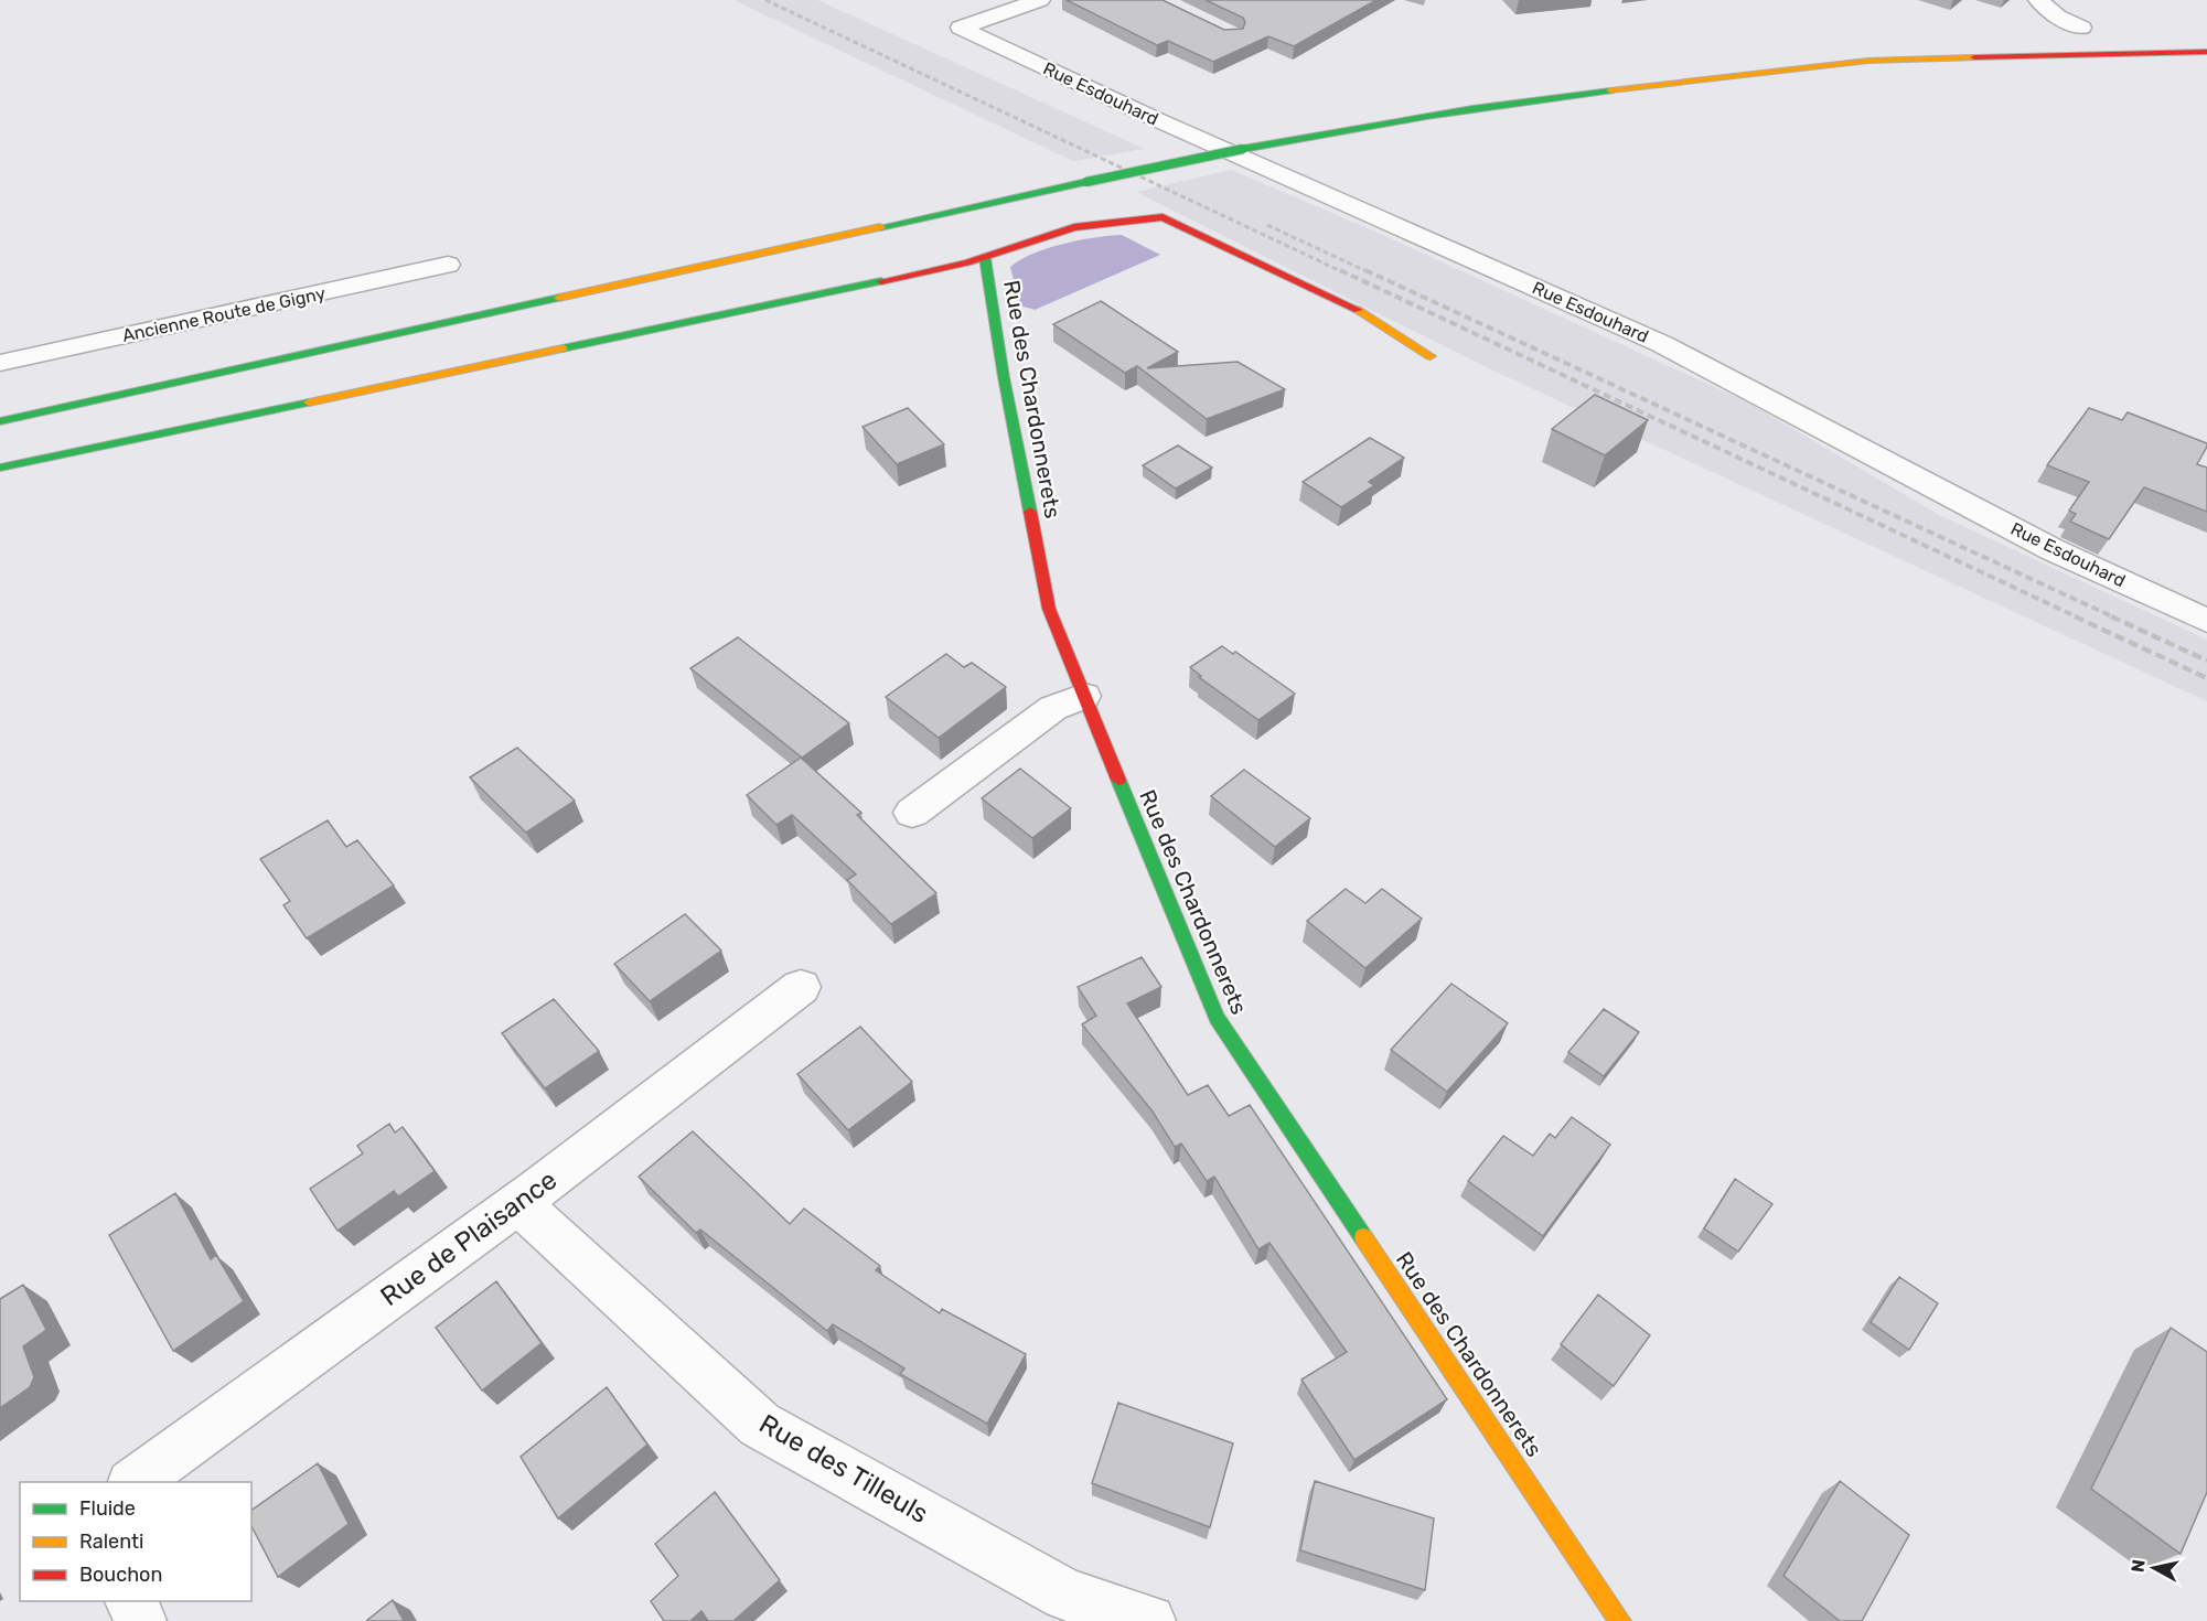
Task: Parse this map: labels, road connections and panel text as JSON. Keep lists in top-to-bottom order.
{
  "streets": {
    "street": [
      "Rue Esdouhard",
      "Ancienne Route de Gigny",
      "Rue des Chardonnerets",
      "Rue de Plaisance",
      "Rue des Tilleuls"
    ]
  },
  "crossings": [
    ["Rue de Plaisance", "Rue des Tilleuls"]
  ],
  "legend": ["Fluide", "Ralenti", "Bouchon"],
  "north": "left"
}
